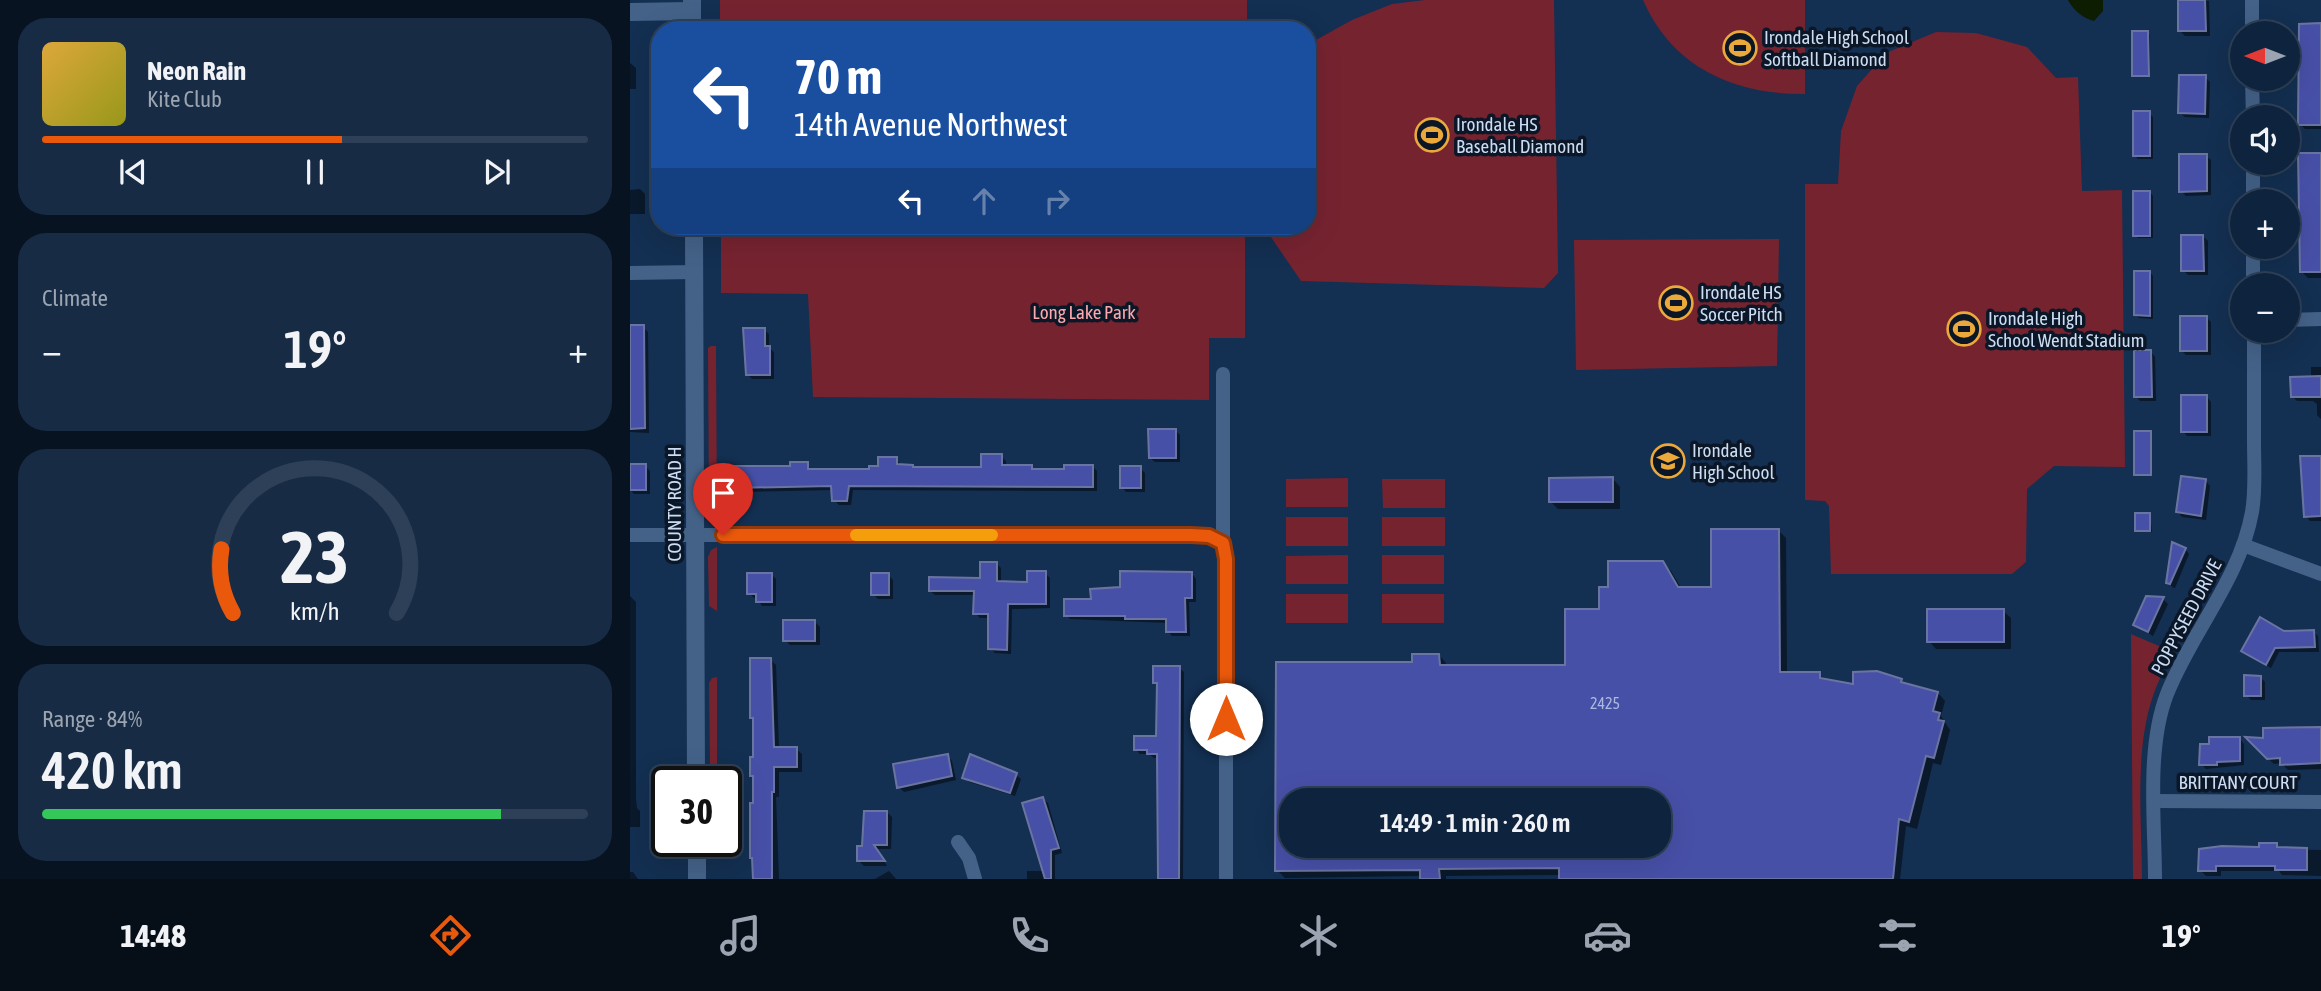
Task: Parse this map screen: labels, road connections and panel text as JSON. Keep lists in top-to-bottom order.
{
  "streets": {
    "street": ["COUNTY ROAD H", "POPPYSEED DRIVE", "BRITTANY COURT"]
  },
  "crossings": [
    ["POPPYSEED DRIVE", "BRITTANY COURT"]
  ],
  "parks": ["Long Lake Park"],
  "places": {
    "sports": [
      "Irondale High School Softball Diamond",
      "Irondale HS Baseball Diamond",
      "Irondale HS Soccer Pitch",
      "Irondale High School Wendt Stadium"
    ],
    "school or university": ["Irondale High School"]
  },
  "house_numbers": ["2425"],
  "north": "left",
  "page": {
    "map_buttons": ["+", "−"],
    "turn": ["70 m", "14th Avenue Northwest"],
    "song": ["Neon Rain", "Kite Club"],
    "tile": [
      "Climate",
      ["Range · 84%", "420 km"]
    ],
    "heat": ["−", "19°", "+"],
    "limit": "30",
    "trip": "14:49 · 1 min · 260 m",
    "tabs": ["14:48", "19°"],
    "gauge": ["23", "km/h"]
  }
}
